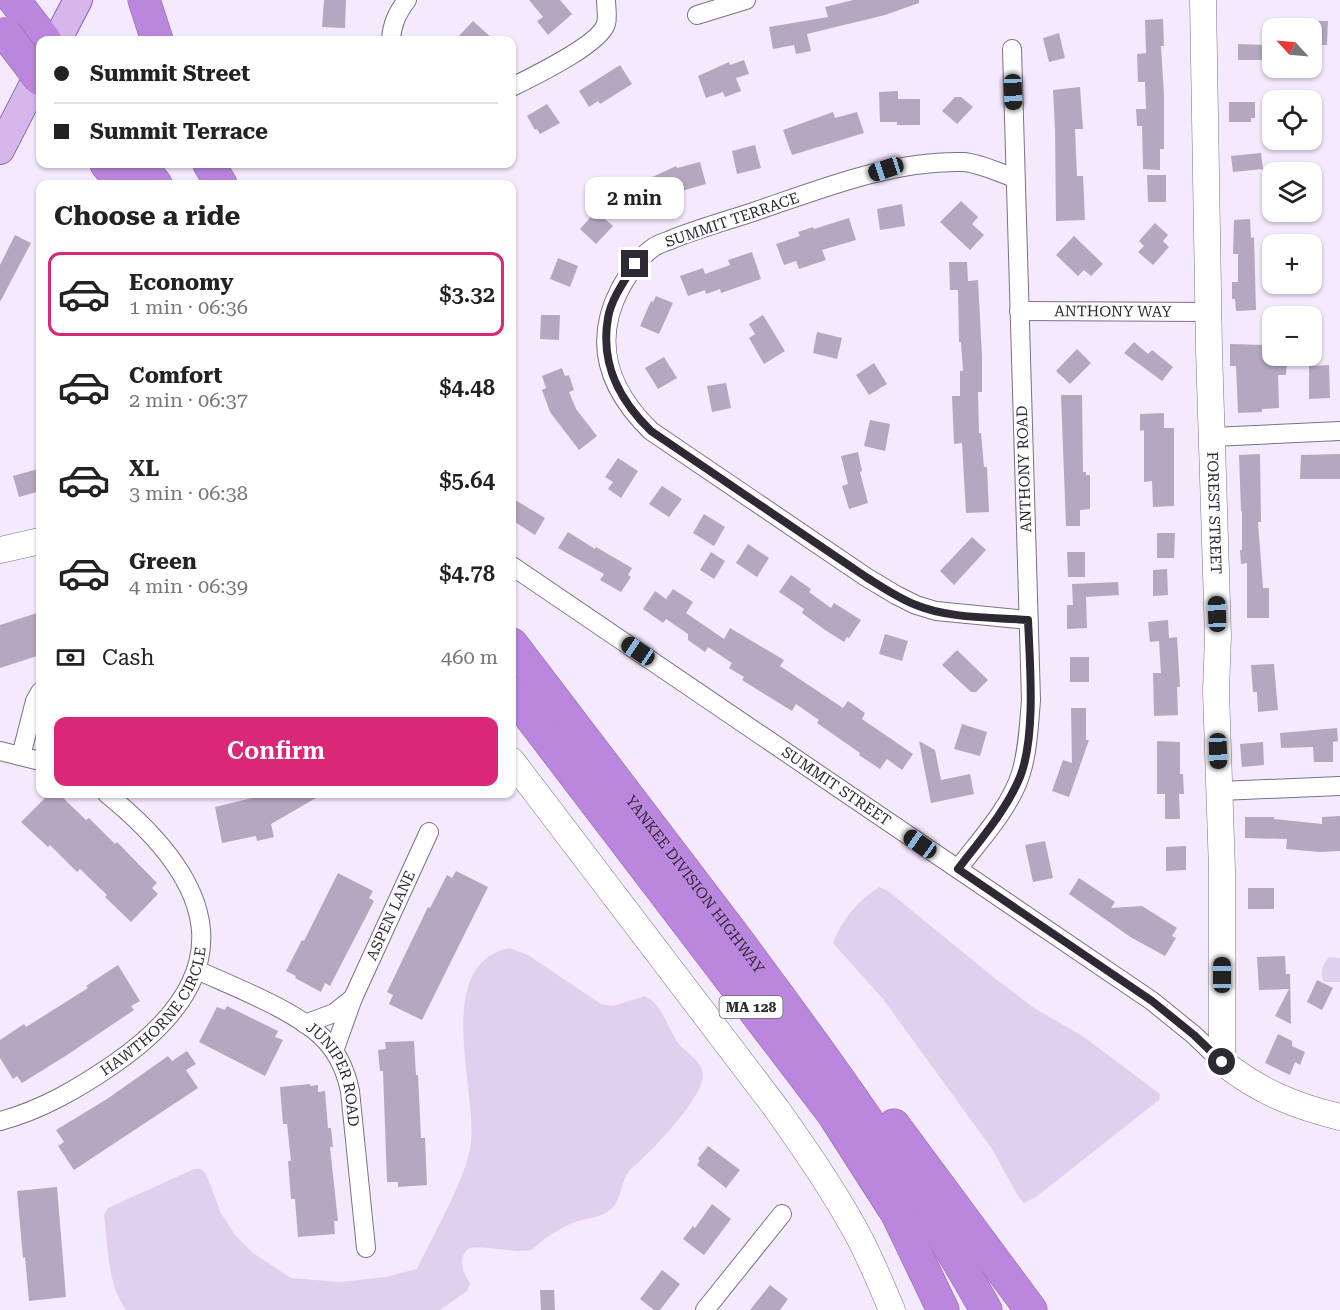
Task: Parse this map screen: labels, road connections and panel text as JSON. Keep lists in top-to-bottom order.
{
  "streets": {
    "highway": ["YANKEE DIVISION HIGHWAY", "MA 128"],
    "street": [
      "SUMMIT TERRACE",
      "ANTHONY WAY",
      "ANTHONY ROAD",
      "FOREST STREET",
      "SUMMIT STREET",
      "ASPEN LANE",
      "HAWTHORNE CIRCLE",
      "JUNIPER ROAD"
    ]
  },
  "crossings": [
    ["SUMMIT TERRACE", "ANTHONY ROAD"],
    ["ANTHONY WAY", "ANTHONY ROAD"],
    ["ANTHONY WAY", "FOREST STREET"],
    ["ANTHONY ROAD", "SUMMIT STREET"],
    ["FOREST STREET", "SUMMIT STREET"],
    ["ASPEN LANE", "JUNIPER ROAD"],
    ["HAWTHORNE CIRCLE", "JUNIPER ROAD"]
  ],
  "north": "top left",
  "page": {
    "map_buttons": ["+", "−"],
    "banner": ["Summit Street", "Summit Terrace"],
    "bubble": "2 min",
    "heading": "Choose a ride",
    "list": [
      {
        "name": "Economy",
        "note": "1 min · 06:36",
        "value": "$3.32"
      },
      {
        "name": "Comfort",
        "note": "2 min · 06:37",
        "value": "$4.48"
      },
      {
        "name": "XL",
        "note": "3 min · 06:38",
        "value": "$5.64"
      },
      {
        "name": "Green",
        "note": "4 min · 06:39",
        "value": "$4.78"
      }
    ],
    "pay": ["Cash", "460 m"],
    "buttons": "Confirm"
  }
}
